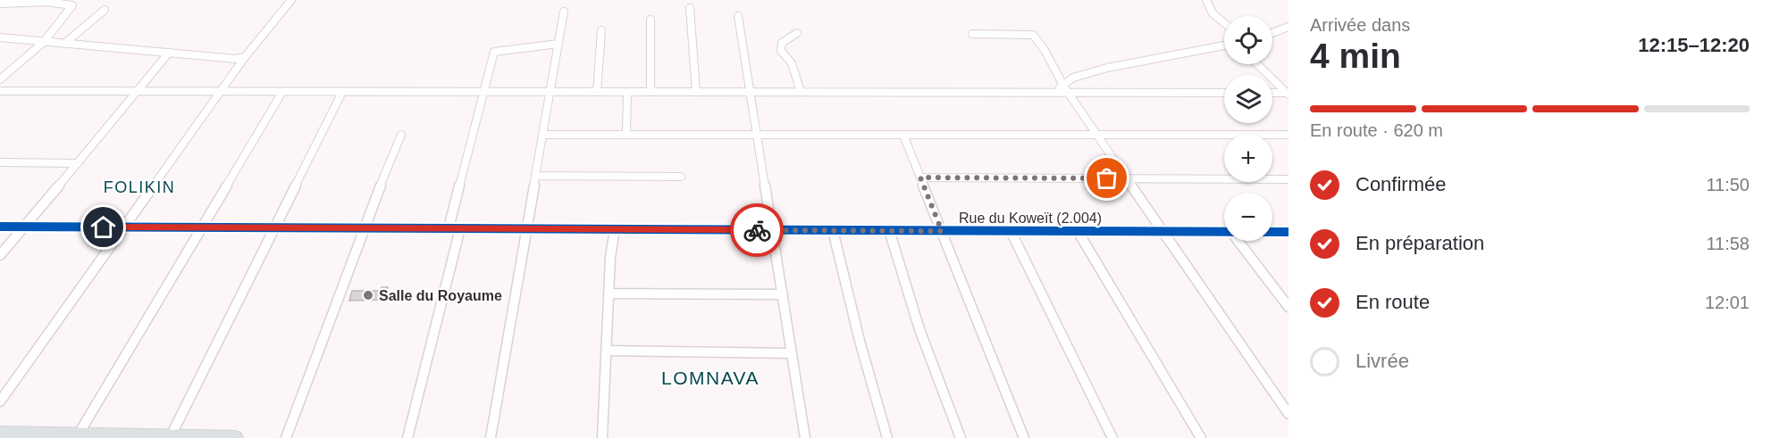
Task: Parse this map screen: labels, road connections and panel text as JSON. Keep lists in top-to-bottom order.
{
  "streets": {
    "street": ["Rue du Koweït (2.004)"]
  },
  "districts": ["FOLIKIN", "LOMNAVA"],
  "places": ["Salle du Royaume"],
  "page": {
    "heading": ["4 min", "Arrivée dans", "12:15–12:20"],
    "map_buttons": ["+", "−"],
    "bar": "En route · 620 m",
    "list": [
      ["Confirmée", "11:50"],
      ["En préparation", "11:58"],
      ["En route", "12:01"],
      "Livrée"
    ]
  }
}
